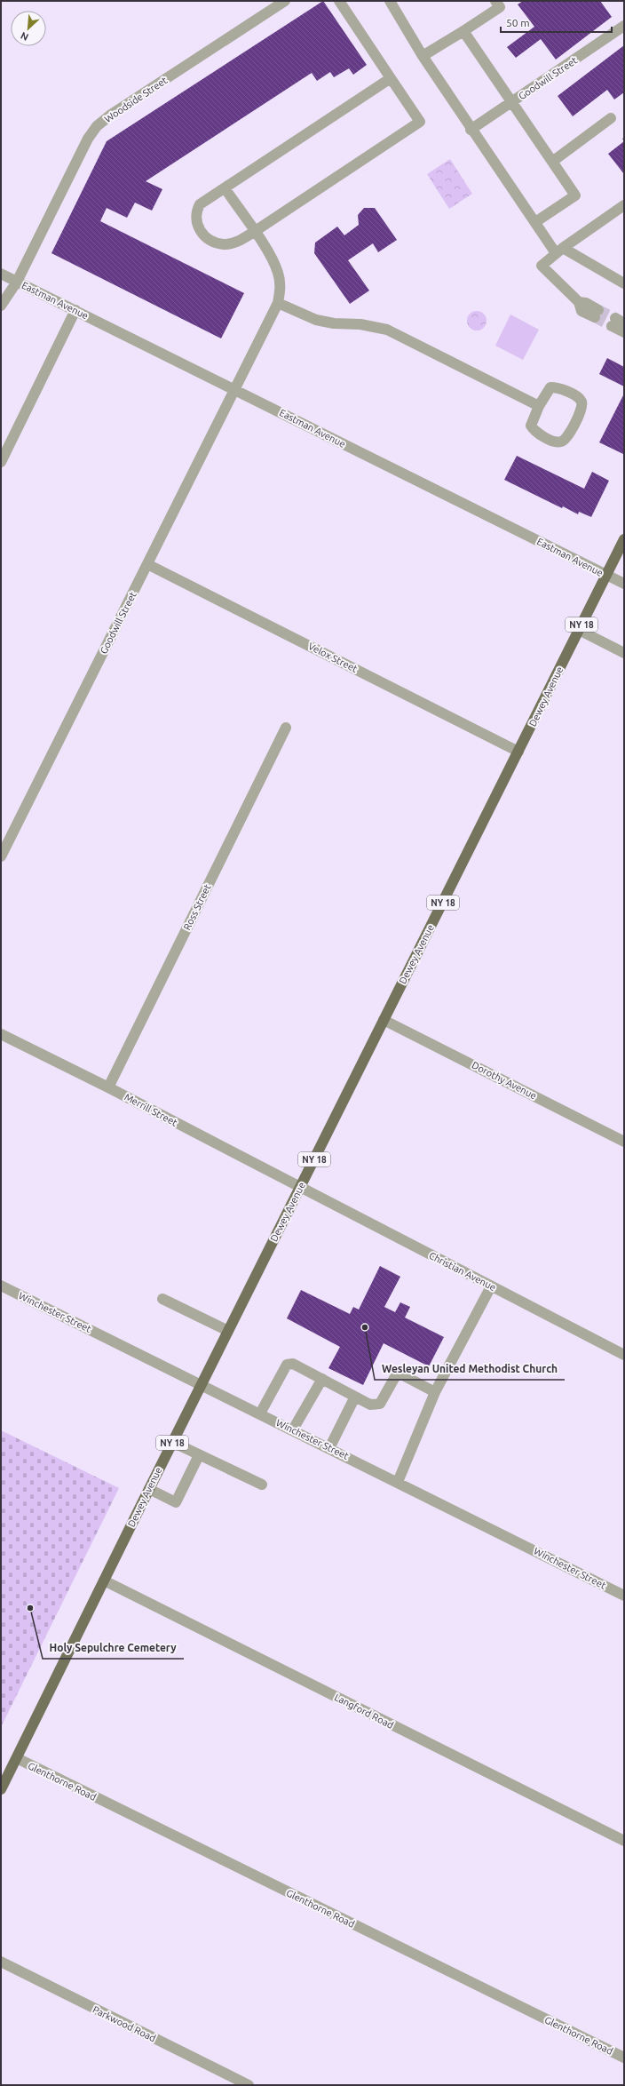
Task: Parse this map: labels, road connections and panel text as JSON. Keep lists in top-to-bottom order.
{
  "streets": {
    "main road": ["NY 18", "Dewey Avenue"],
    "street": [
      "Goodwill Street",
      "Woodside Street",
      "Eastman Avenue",
      "Velox Street",
      "Ross Street",
      "Dorothy Avenue",
      "Merrill Street",
      "Christian Avenue",
      "Winchester Street",
      "Langford Road",
      "Glenthorne Road",
      "Parkwood Road"
    ]
  },
  "crossings": [
    ["Goodwill Street", "Eastman Avenue"],
    ["Goodwill Street", "Velox Street"],
    ["Woodside Street", "Eastman Avenue"],
    ["Eastman Avenue", "Dewey Avenue"],
    ["Velox Street", "Dewey Avenue"],
    ["Dewey Avenue", "Dorothy Avenue"],
    ["Dewey Avenue", "Merrill Street"],
    ["Dewey Avenue", "Christian Avenue"],
    ["Dewey Avenue", "Winchester Street"],
    ["Dewey Avenue", "Langford Road"],
    ["Dewey Avenue", "Glenthorne Road"],
    ["Ross Street", "Merrill Street"],
    ["Merrill Street", "Christian Avenue"]
  ],
  "places": ["Wesleyan United Methodist Church", "Holy Sepulchre Cemetery"],
  "scale_bar": "50 m",
  "north": "bottom left"
}
